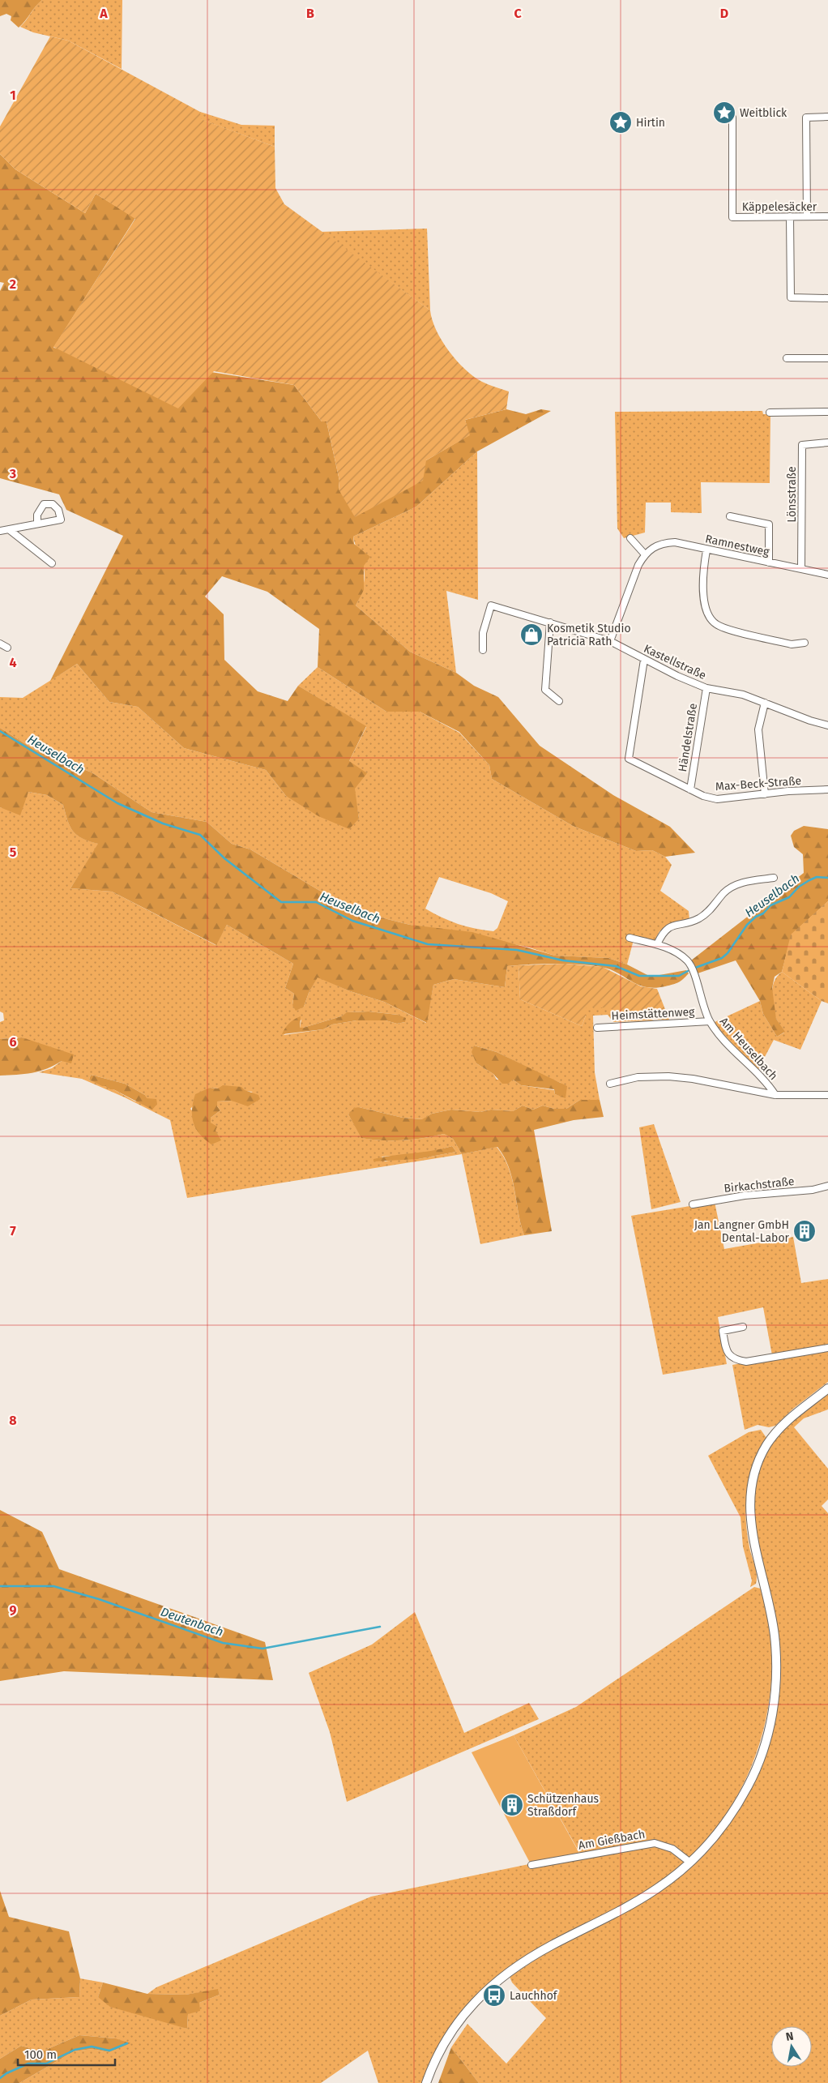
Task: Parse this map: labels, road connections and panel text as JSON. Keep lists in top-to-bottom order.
{
  "streets": {
    "street": [
      "Käppelesäcker",
      "Lönsstraße",
      "Ramnestweg",
      "Kastellstraße",
      "Händelstraße",
      "Max-Beck-Straße",
      "Heimstättenweg",
      "Am Heuselbach",
      "Birkachstraße",
      "Am Gießbach"
    ]
  },
  "crossings": [
    ["Lönsstraße", "Ramnestweg"],
    ["Kastellstraße", "Händelstraße"],
    ["Kastellstraße", "Max-Beck-Straße"],
    ["Händelstraße", "Max-Beck-Straße"],
    ["Heimstättenweg", "Am Heuselbach"]
  ],
  "water": ["Heuselbach", "Deutenbach"],
  "places": {
    "place": ["Weitblick", "Hirtin"],
    "shop": ["Kosmetik Studio Patricia Rath"],
    "building": ["Jan Langner GmbH Dental-Labor", "Schützenhaus Straßdorf"],
    "bus stop": ["Lauchhof"]
  },
  "scale_bar": "100 m",
  "north": "top",
  "grid": {
    "columns": [
      "A",
      "B",
      "C",
      "D"
    ],
    "rows": [
      "1",
      "2",
      "3",
      "4",
      "5",
      "6",
      "7",
      "8",
      "9"
    ]
  }
}
